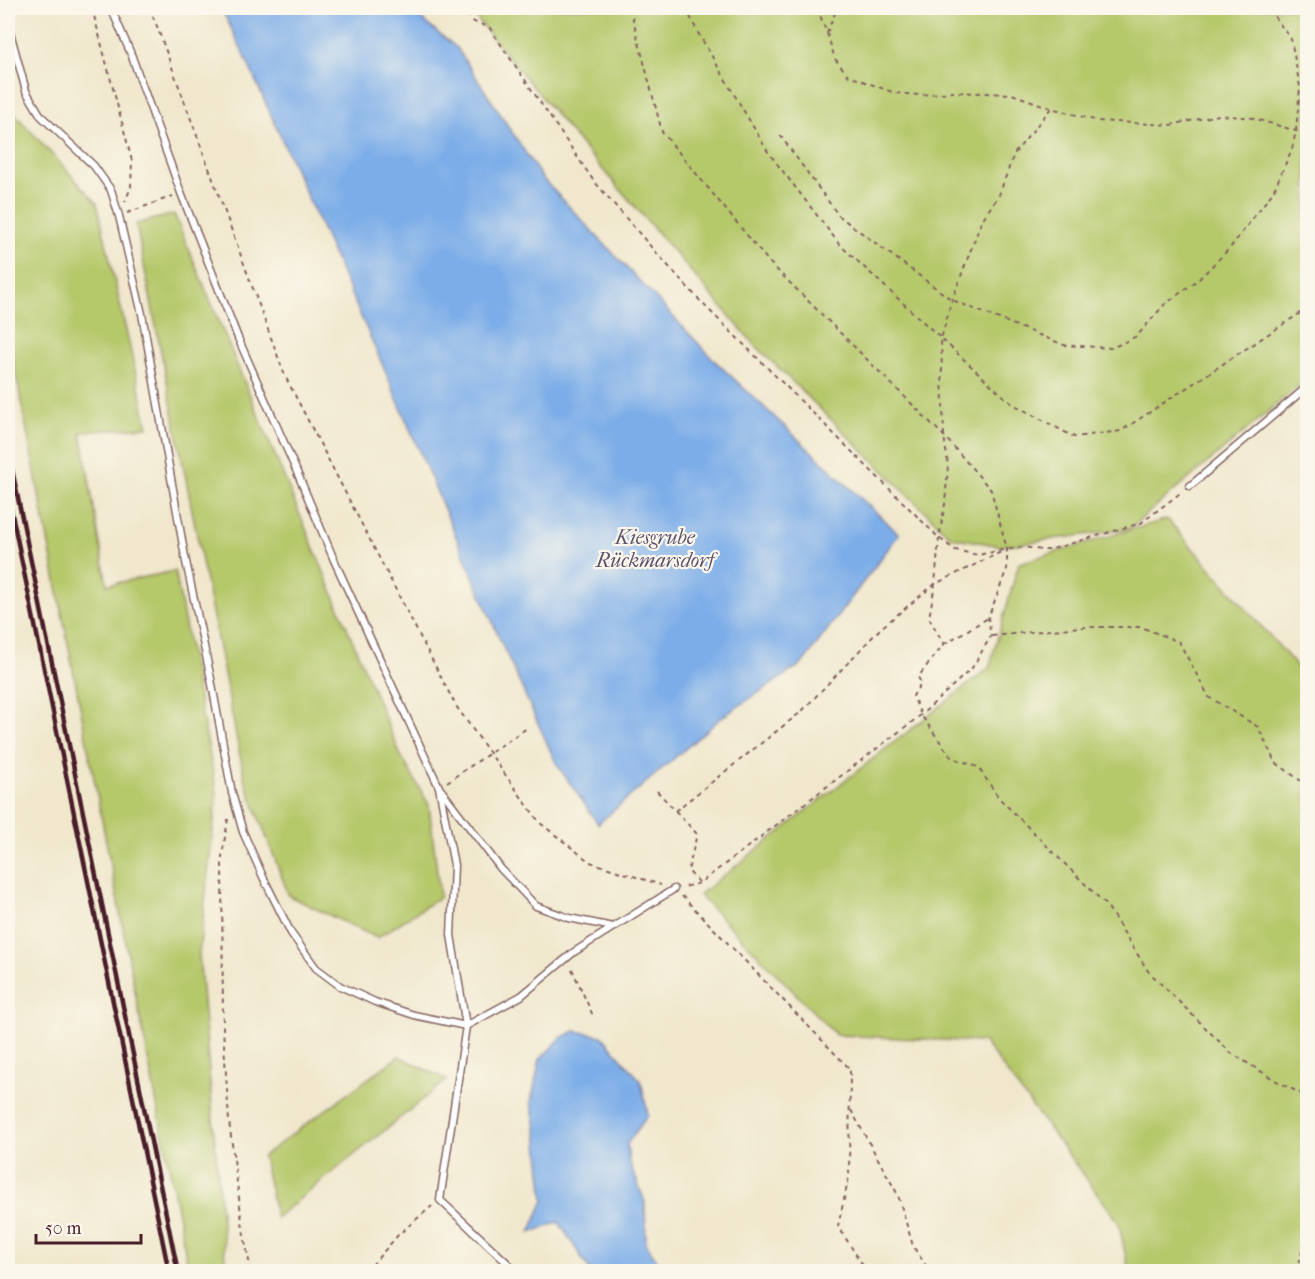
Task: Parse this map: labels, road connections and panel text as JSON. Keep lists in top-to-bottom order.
{
  "water": ["Kiesgrube Rückmarsdorf"],
  "scale_bar": "50 m"
}
